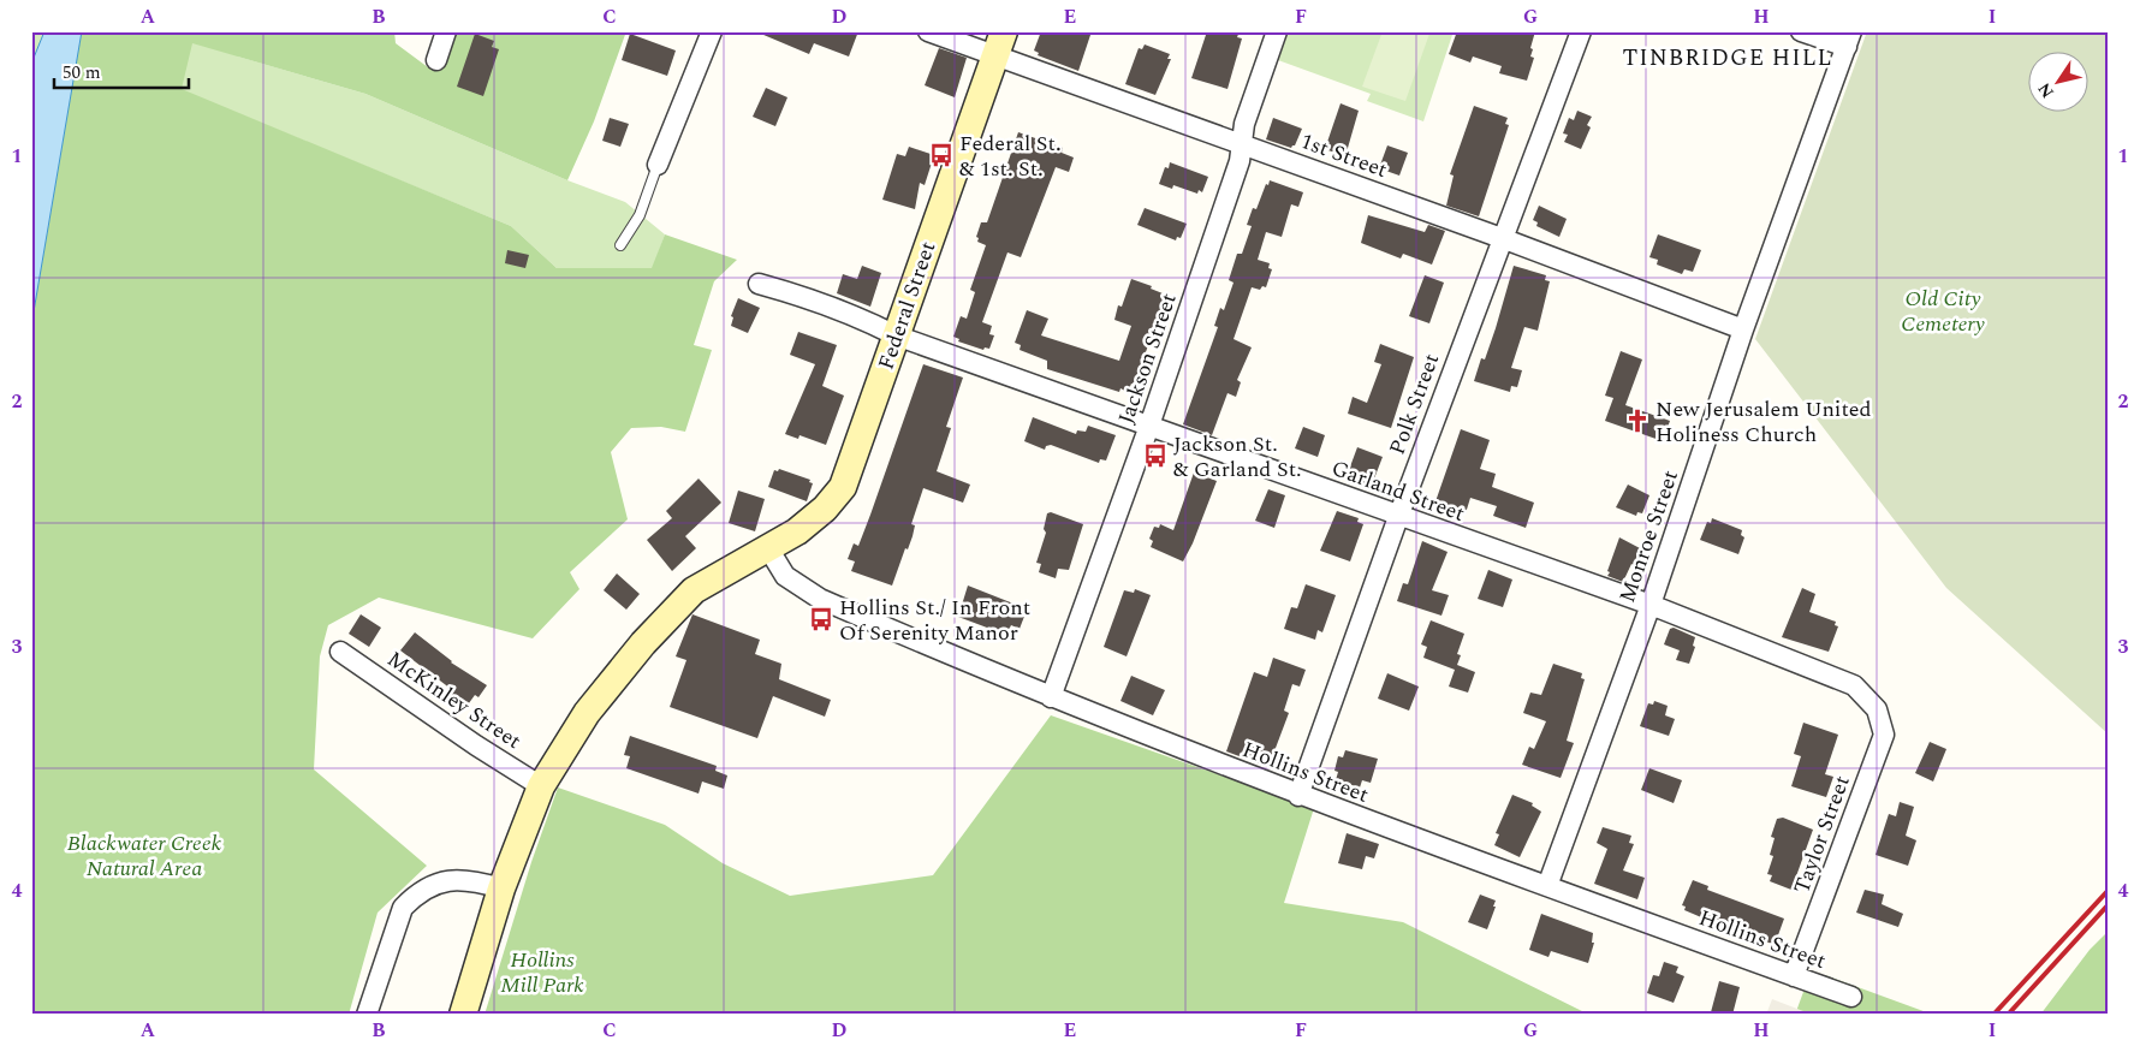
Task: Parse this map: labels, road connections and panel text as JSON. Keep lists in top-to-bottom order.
{
  "streets": {
    "street": [
      "1st Street",
      "Federal Street",
      "Jackson Street",
      "Polk Street",
      "Garland Street",
      "Monroe Street",
      "McKinley Street",
      "Hollins Street",
      "Taylor Street"
    ]
  },
  "crossings": [
    ["1st Street", "Federal Street"],
    ["1st Street", "Jackson Street"],
    ["1st Street", "Polk Street"],
    ["1st Street", "Monroe Street"],
    ["Federal Street", "Garland Street"],
    ["Federal Street", "McKinley Street"],
    ["Federal Street", "Hollins Street"],
    ["Jackson Street", "Garland Street"],
    ["Jackson Street", "Hollins Street"],
    ["Polk Street", "Garland Street"],
    ["Polk Street", "Hollins Street"],
    ["Garland Street", "Monroe Street"],
    ["Garland Street", "Taylor Street"],
    ["Monroe Street", "Hollins Street"],
    ["Hollins Street", "Taylor Street"]
  ],
  "districts": ["TINBRIDGE HILL"],
  "parks": ["Old City Cemetery", "Blackwater Creek Natural Area", "Hollins Mill Park"],
  "places": {
    "bus stop": ["Federal St. & 1st. St.", "Jackson St. & Garland St.", "Hollins St./ In Front Of Serenity Manor"],
    "church": ["New Jerusalem United Holiness Church"]
  },
  "scale_bar": "50 m",
  "north": "bottom left",
  "grid": {
    "columns": [
      "A",
      "B",
      "C",
      "D",
      "E",
      "F",
      "G",
      "H",
      "I"
    ],
    "rows": [
      "1",
      "2",
      "3",
      "4"
    ]
  }
}
